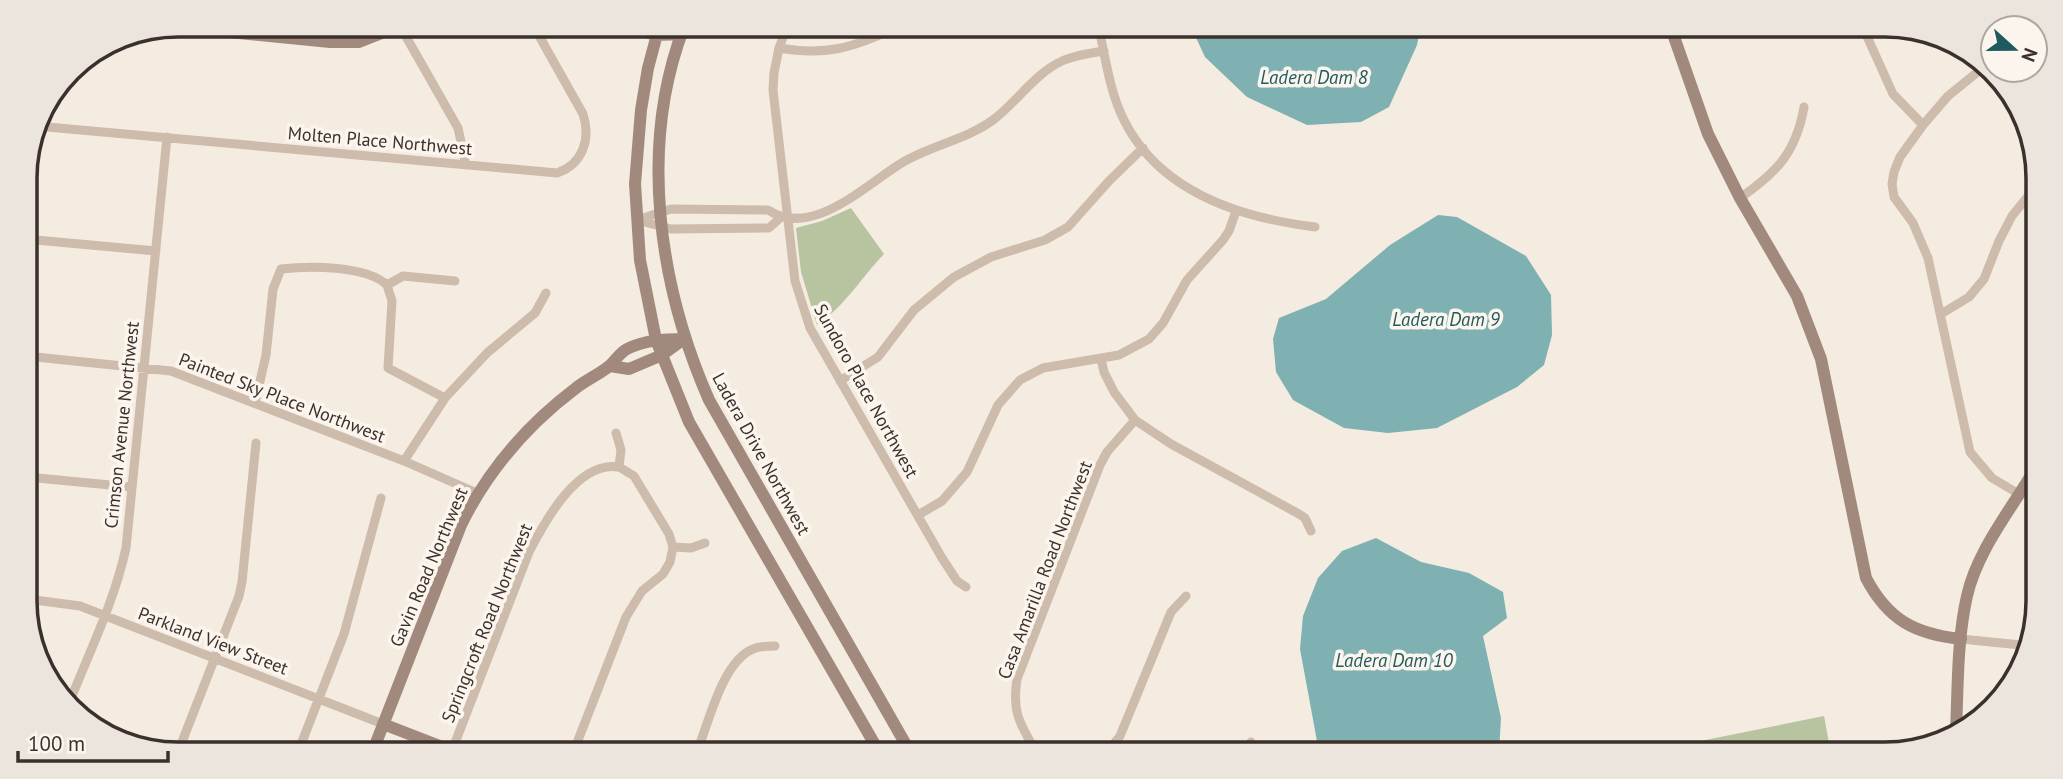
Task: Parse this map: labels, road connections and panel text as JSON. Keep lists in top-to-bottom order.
{
  "streets": {
    "street": [
      "Molten Place Northwest",
      "Sundoro Place Northwest",
      "Painted Sky Place Northwest",
      "Crimson Avenue Northwest",
      "Ladera Drive Northwest",
      "Gavin Road Northwest",
      "Casa Amarilla Road Northwest",
      "Springcroft Road Northwest",
      "Parkland View Street"
    ]
  },
  "crossings": [
    ["Molten Place Northwest", "Crimson Avenue Northwest"],
    ["Painted Sky Place Northwest", "Crimson Avenue Northwest"],
    ["Painted Sky Place Northwest", "Gavin Road Northwest"],
    ["Crimson Avenue Northwest", "Parkland View Street"],
    ["Ladera Drive Northwest", "Gavin Road Northwest"],
    ["Gavin Road Northwest", "Parkland View Street"]
  ],
  "water": ["Ladera Dam 8", "Ladera Dam 9", "Ladera Dam 10"],
  "scale_bar": "100 m",
  "north": "right"
}
